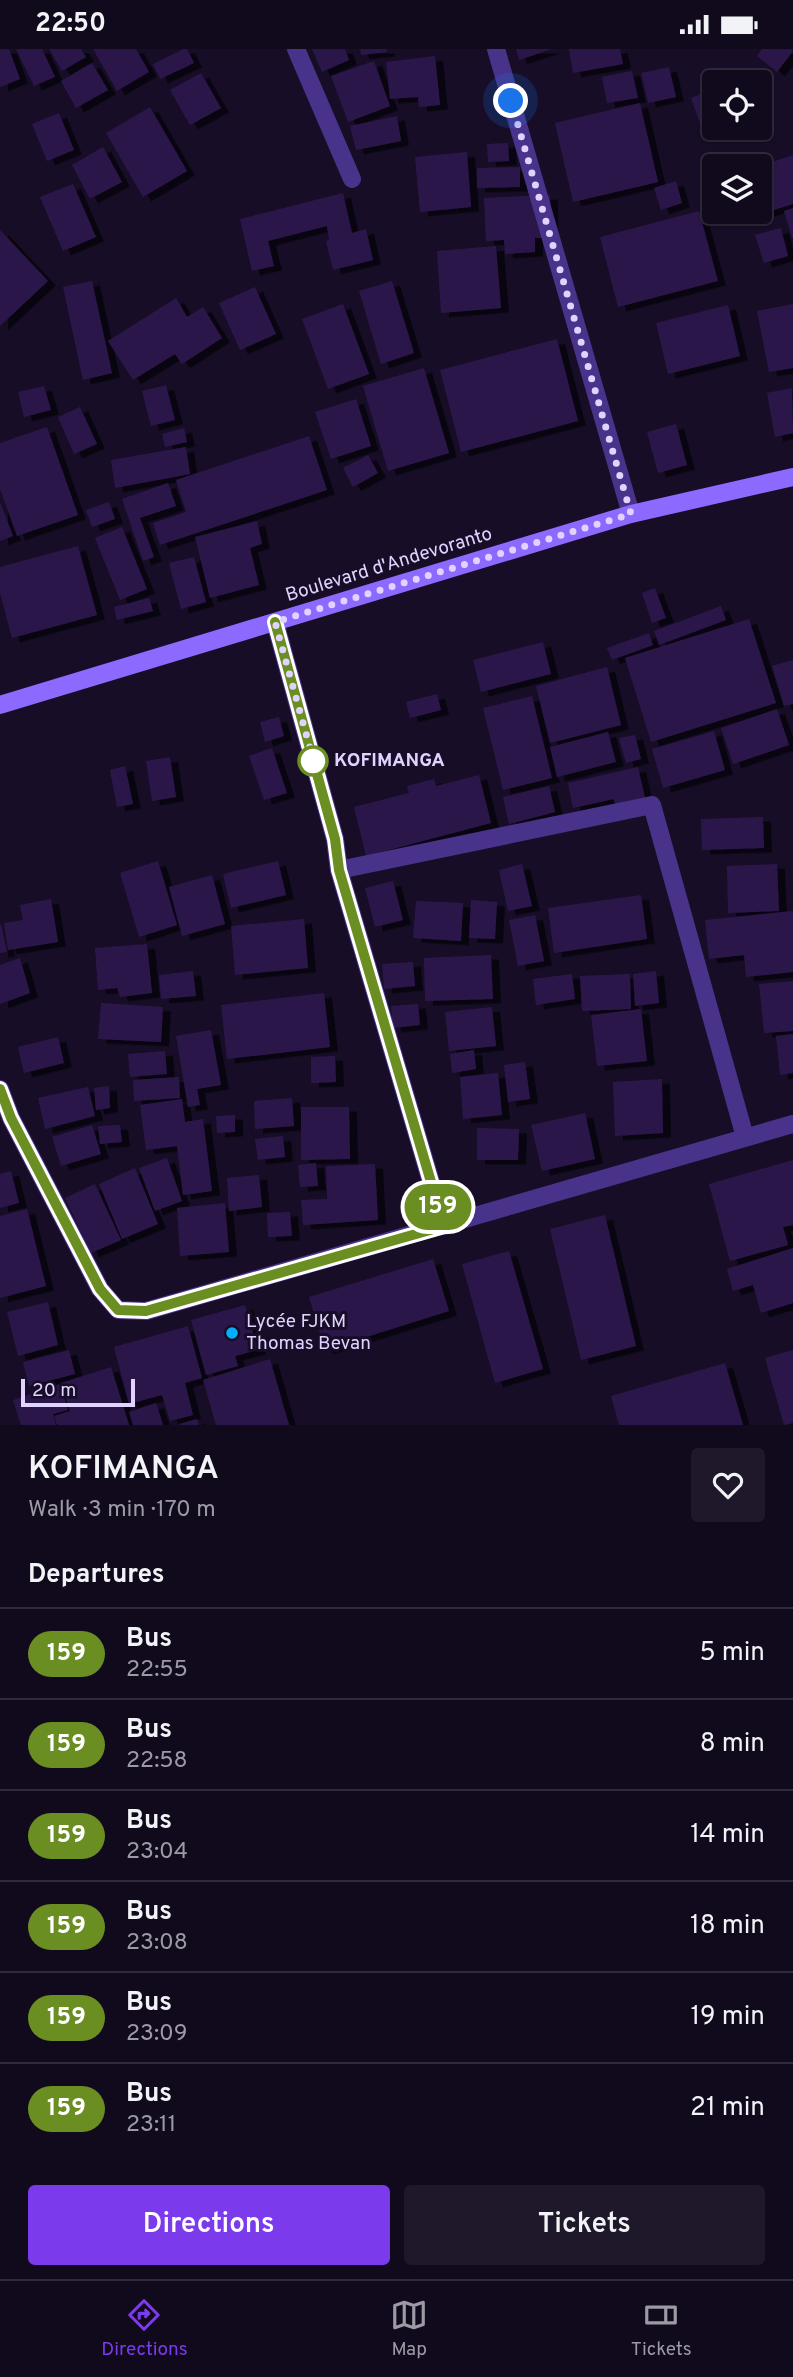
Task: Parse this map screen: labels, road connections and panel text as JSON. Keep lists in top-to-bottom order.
{
  "streets": {
    "main road": ["Boulevard d'Andevoranto"]
  },
  "places": ["KOFIMANGA", "Lycée FJKM Thomas Bevan"],
  "lines": ["bus line 159"],
  "scale_bar": "20 m",
  "page": {
    "status": "22:50",
    "on_map": "159",
    "scale": "20 m",
    "heading": [
      ["KOFIMANGA", "Walk · 3 min · 170 m"],
      "Departures"
    ],
    "list": [
      {
        "mark": "159",
        "name": "Bus",
        "note": "22:55",
        "value": "5 min"
      },
      {
        "mark": "159",
        "name": "Bus",
        "note": "22:58",
        "value": "8 min"
      },
      {
        "mark": "159",
        "name": "Bus",
        "note": "23:04",
        "value": "14 min"
      },
      {
        "mark": "159",
        "name": "Bus",
        "note": "23:08",
        "value": "18 min"
      },
      {
        "mark": "159",
        "name": "Bus",
        "note": "23:09",
        "value": "19 min"
      },
      {
        "mark": "159",
        "name": "Bus",
        "note": "23:11",
        "value": "21 min"
      }
    ],
    "buttons": ["Directions", "Tickets"],
    "tabs": ["Directions", "Map", "Tickets"]
  }
}
